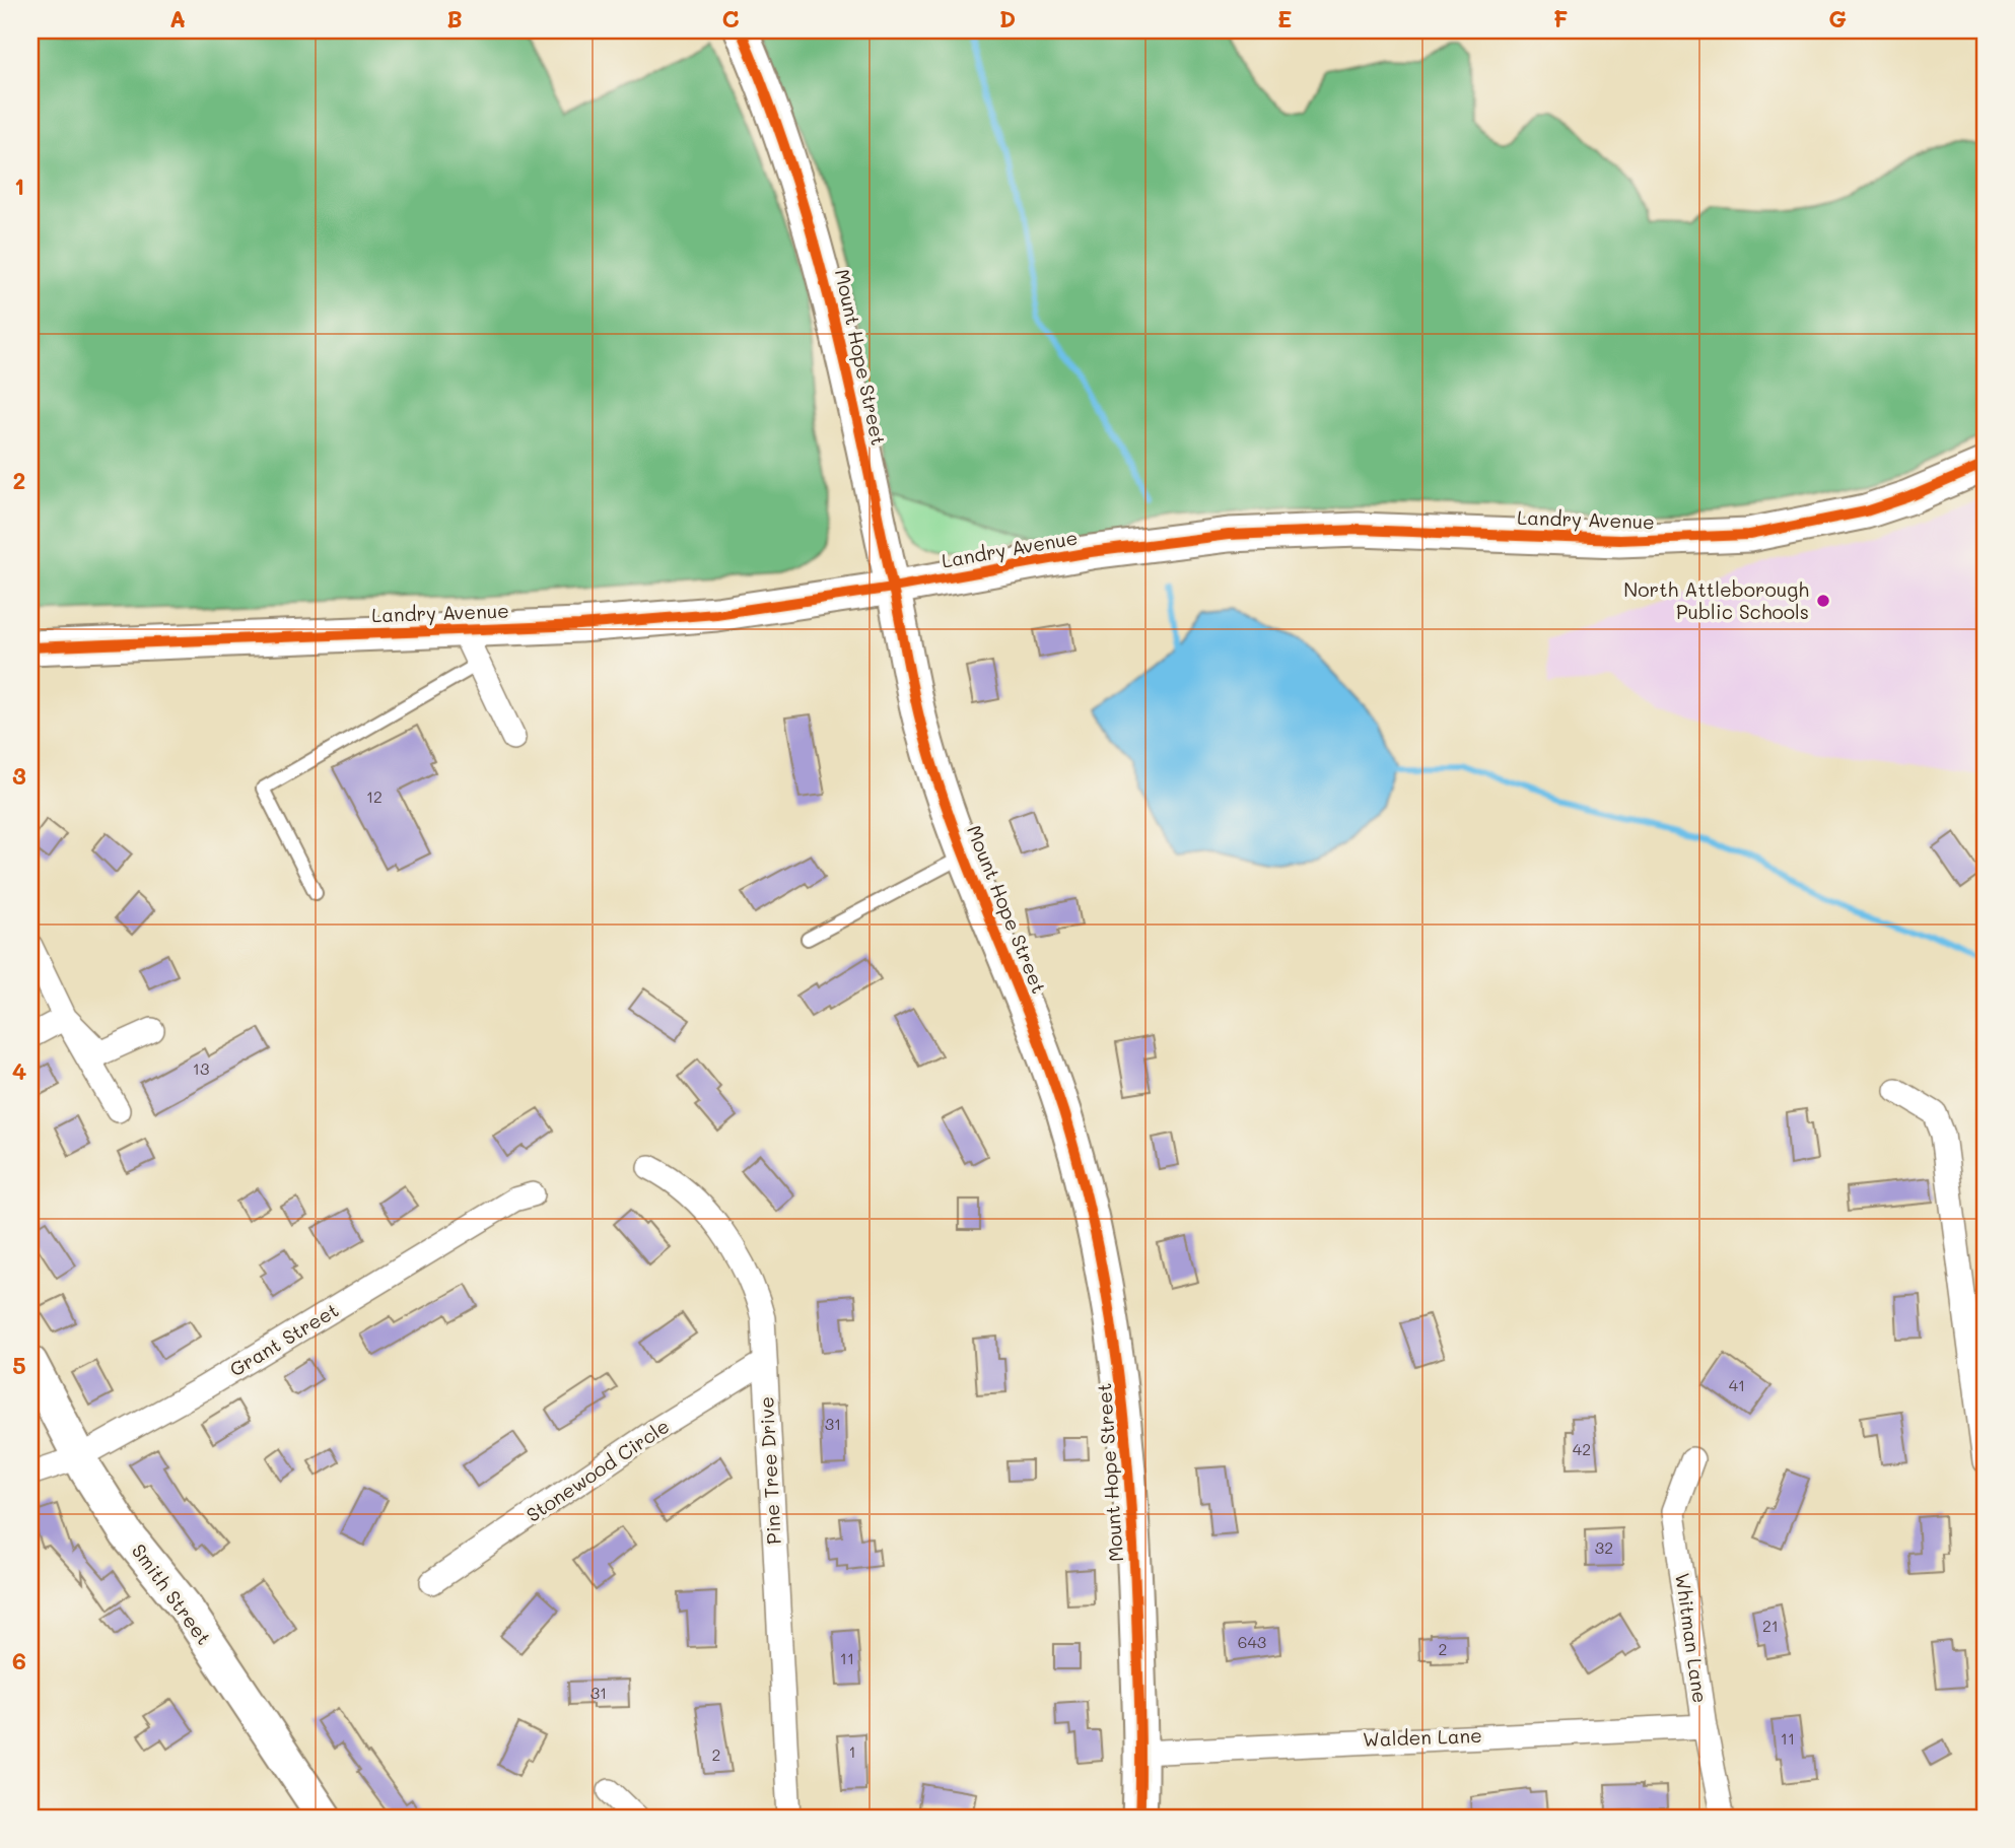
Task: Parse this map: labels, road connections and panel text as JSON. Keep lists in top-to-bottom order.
{
  "streets": {
    "street": [
      "Mount Hope Street",
      "Landry Avenue",
      "Grant Street",
      "Stonewood Circle",
      "Pine Tree Drive",
      "Smith Street",
      "Whitman Lane",
      "Walden Lane"
    ]
  },
  "crossings": [
    ["Mount Hope Street", "Landry Avenue"],
    ["Mount Hope Street", "Walden Lane"],
    ["Grant Street", "Smith Street"],
    ["Stonewood Circle", "Pine Tree Drive"],
    ["Whitman Lane", "Walden Lane"]
  ],
  "places": ["North Attleborough Public Schools"],
  "house_numbers": [
    "12",
    "13",
    "41",
    "31",
    "42",
    "32",
    "21",
    "643",
    "2",
    "11",
    "31",
    "11",
    "1",
    "2"
  ],
  "grid": {
    "columns": [
      "A",
      "B",
      "C",
      "D",
      "E",
      "F",
      "G"
    ],
    "rows": [
      "1",
      "2",
      "3",
      "4",
      "5",
      "6"
    ]
  }
}
